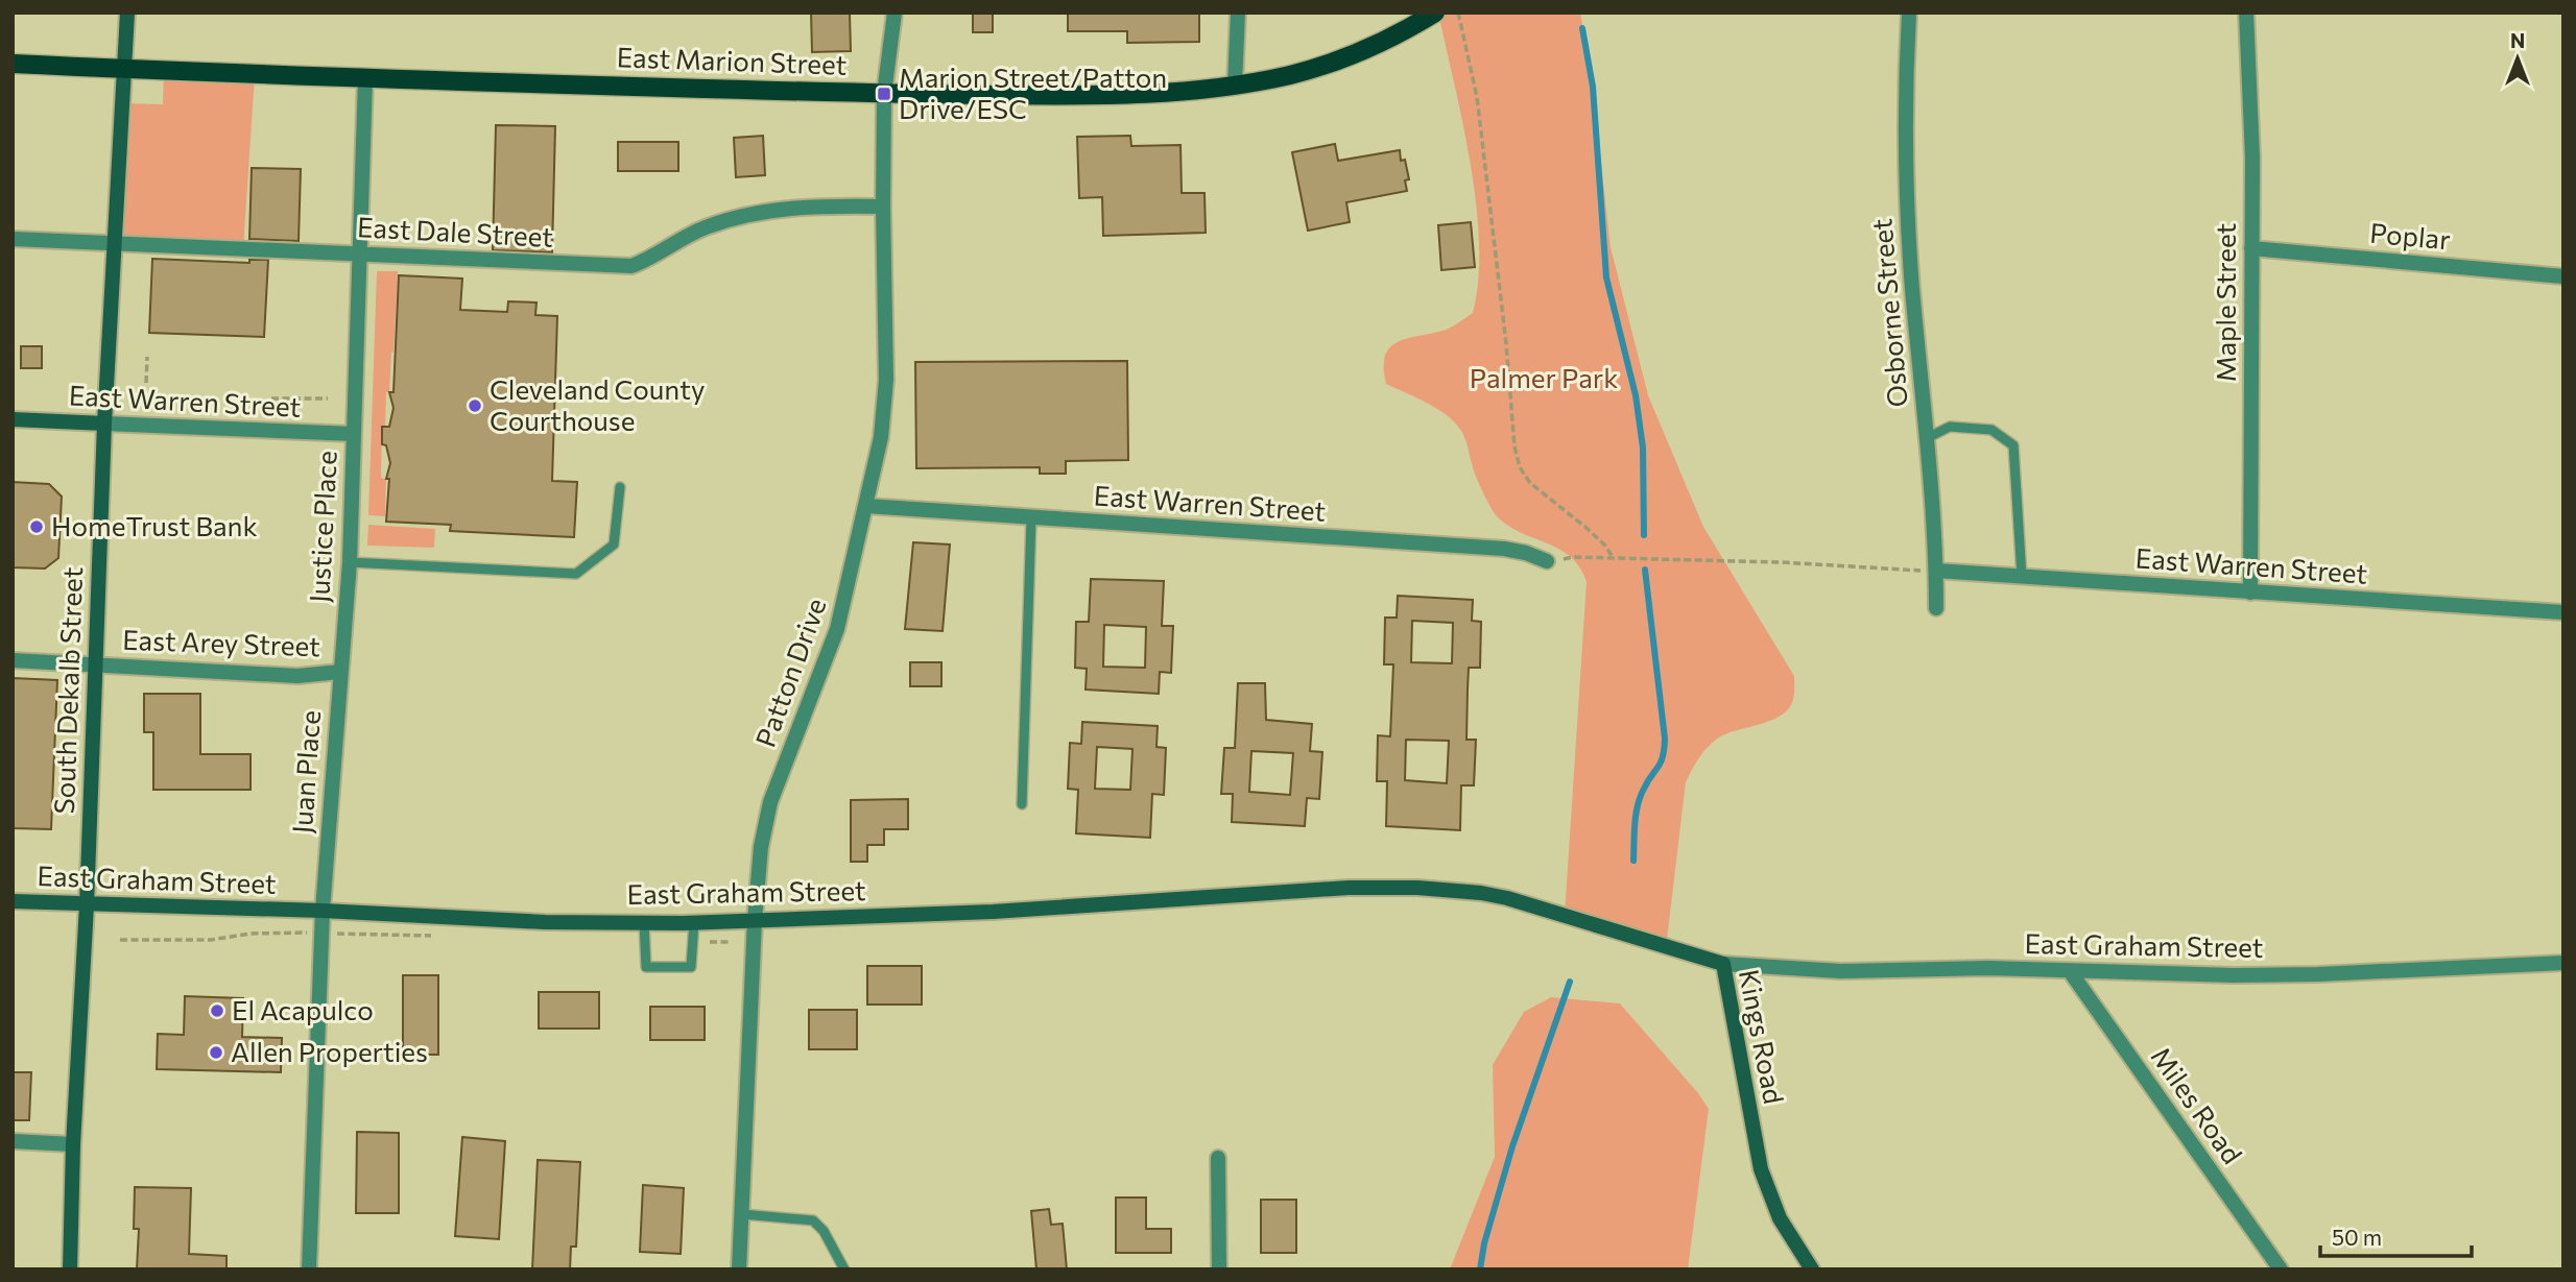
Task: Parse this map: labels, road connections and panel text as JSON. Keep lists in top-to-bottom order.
{
  "streets": {
    "main road": ["East Marion Street"],
    "street": [
      "East Dale Street",
      "Poplar",
      "Maple Street",
      "Osborne Street",
      "East Warren Street",
      "Justice Place",
      "East Arey Street",
      "Patton Drive",
      "South Dekalb Street",
      "Juan Place",
      "East Graham Street",
      "Kings Road",
      "Miles Road"
    ]
  },
  "crossings": [
    ["East Marion Street", "Justice Place"],
    ["East Marion Street", "Patton Drive"],
    ["East Marion Street", "South Dekalb Street"],
    ["East Dale Street", "Justice Place"],
    ["East Dale Street", "Patton Drive"],
    ["East Dale Street", "South Dekalb Street"],
    ["Poplar", "Maple Street"],
    ["Maple Street", "East Warren Street"],
    ["Osborne Street", "East Warren Street"],
    ["East Warren Street", "Justice Place"],
    ["East Warren Street", "Patton Drive"],
    ["East Warren Street", "South Dekalb Street"],
    ["Justice Place", "East Arey Street"],
    ["Justice Place", "Juan Place"],
    ["East Arey Street", "South Dekalb Street"],
    ["East Arey Street", "Juan Place"],
    ["Patton Drive", "East Graham Street"],
    ["South Dekalb Street", "East Graham Street"],
    ["Juan Place", "East Graham Street"],
    ["East Graham Street", "Kings Road"],
    ["East Graham Street", "Miles Road"]
  ],
  "parks": ["Palmer Park"],
  "places": {
    "transit": ["Marion Street/Patton Drive/ESC"],
    "other": [
      "Cleveland County Courthouse",
      "HomeTrust Bank",
      "El Acapulco",
      "Allen Properties"
    ]
  },
  "scale_bar": "50 m",
  "north": "top"
}
